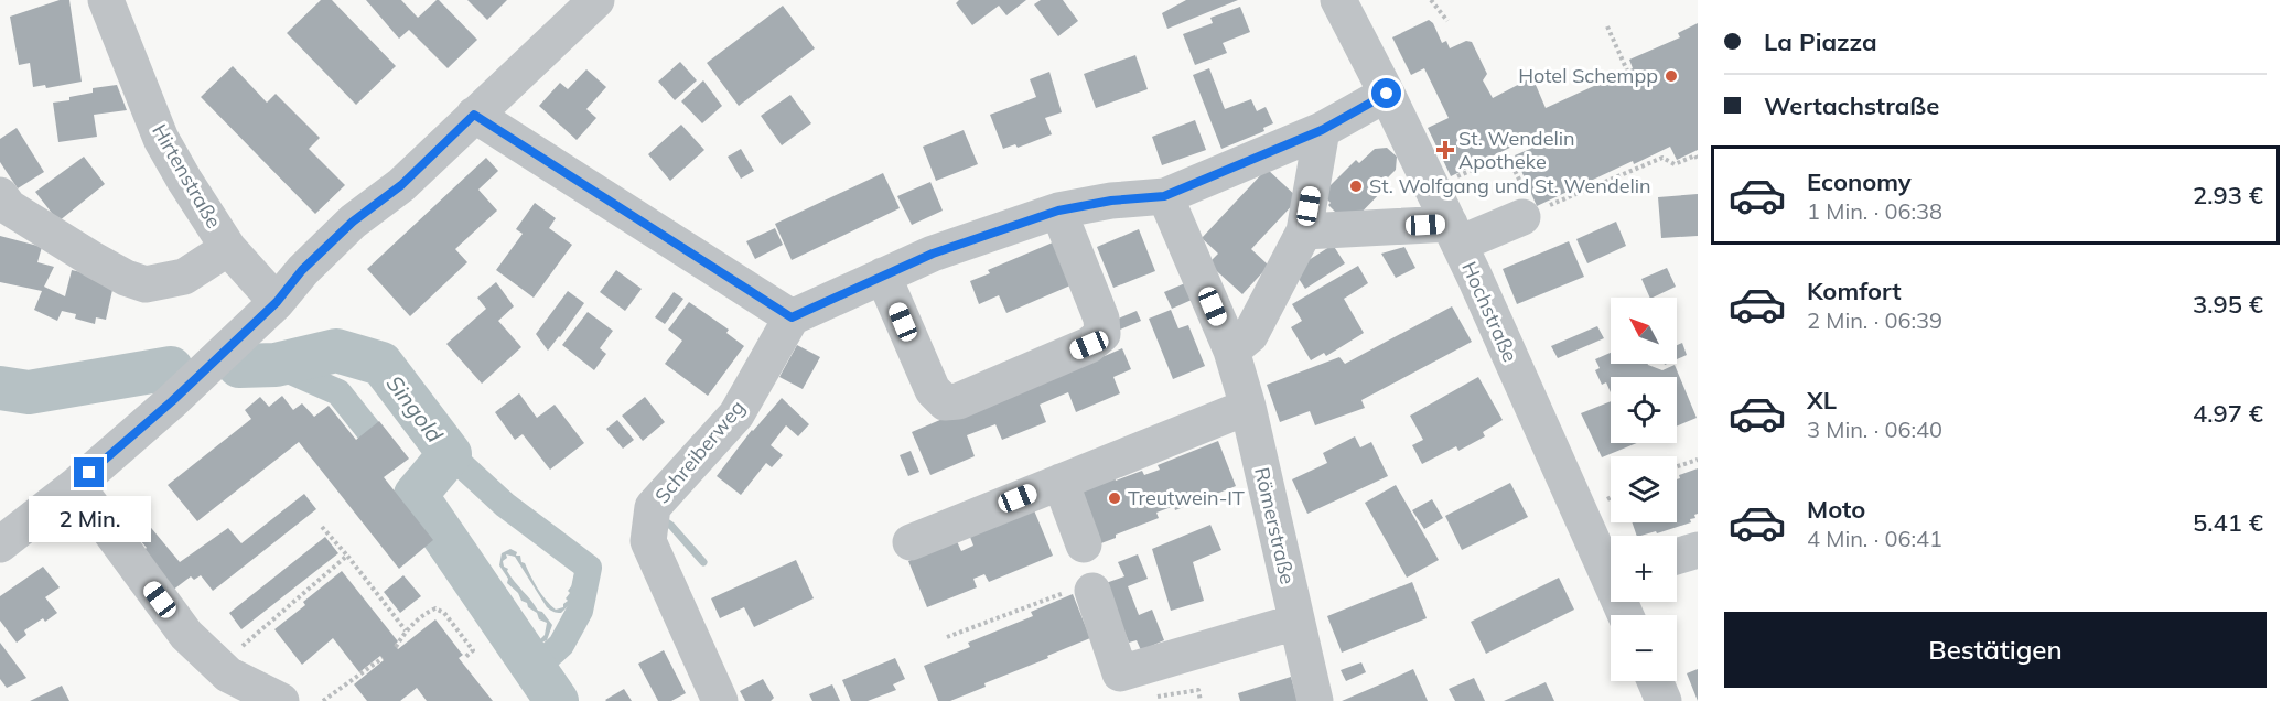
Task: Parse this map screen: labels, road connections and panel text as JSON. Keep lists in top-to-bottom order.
{
  "streets": {
    "street": [
      "Hirtenstraße",
      "Hochstraße",
      "Schreiberweg",
      "Römerstraße"
    ]
  },
  "water": ["Singold"],
  "places": {
    "other": ["Hotel Schempp", "St. Wolfgang und St. Wendelin", "Treutwein-IT"],
    "health": ["St. Wendelin Apotheke"]
  },
  "north": "top left",
  "page": {
    "banner": ["La Piazza", "Wertachstraße"],
    "list": [
      {
        "name": "Economy",
        "note": "1 Min. · 06:38",
        "value": "2.93 €"
      },
      {
        "name": "Komfort",
        "note": "2 Min. · 06:39",
        "value": "3.95 €"
      },
      {
        "name": "XL",
        "note": "3 Min. · 06:40",
        "value": "4.97 €"
      },
      {
        "name": "Moto",
        "note": "4 Min. · 06:41",
        "value": "5.41 €"
      }
    ],
    "map_buttons": ["+", "−"],
    "bubble": "2 Min.",
    "buttons": "Bestätigen"
  }
}
